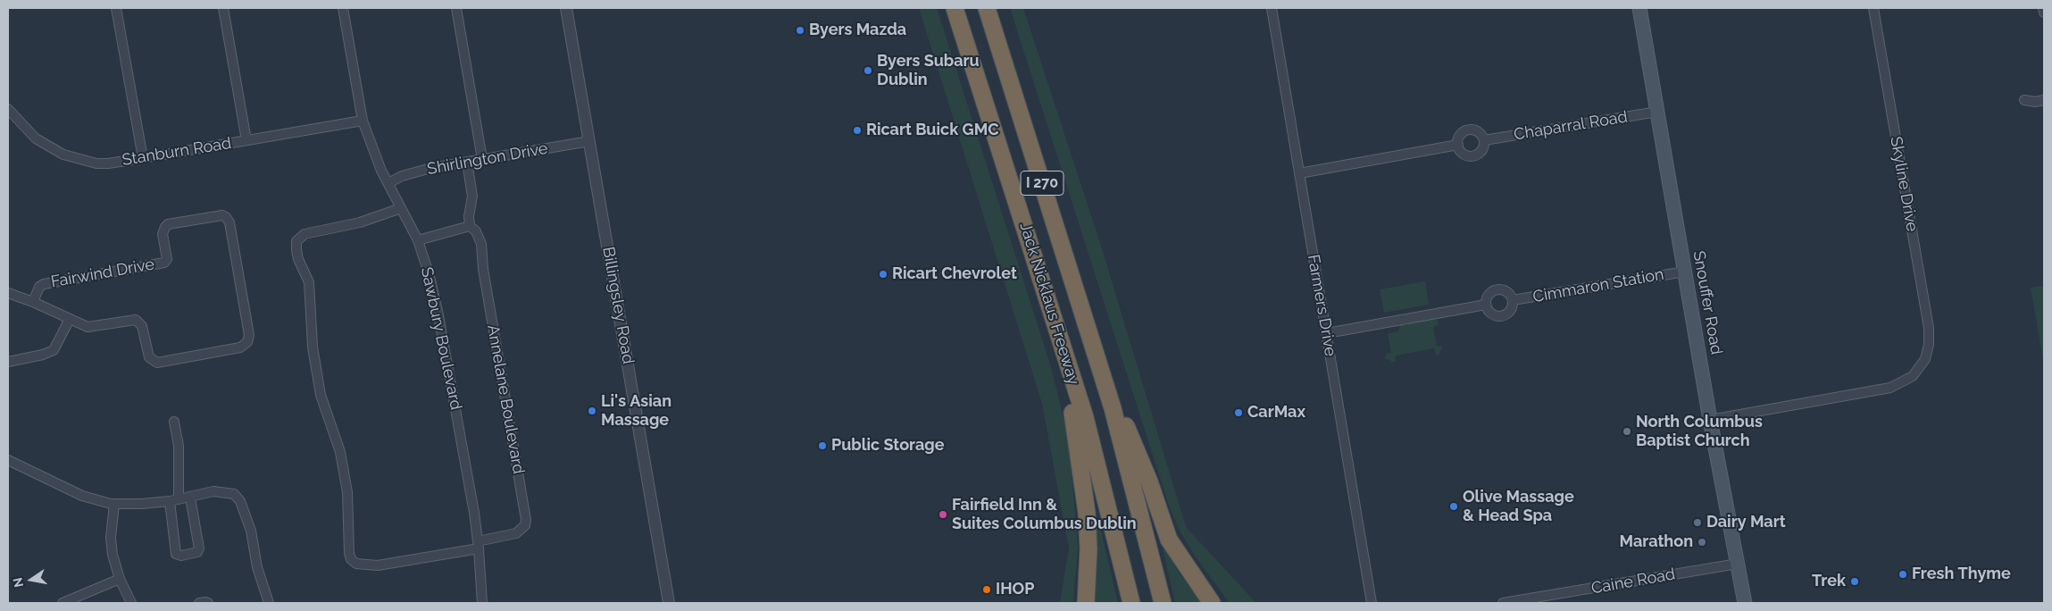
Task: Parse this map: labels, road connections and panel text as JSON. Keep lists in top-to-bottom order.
{
  "streets": {
    "highway": ["I 270", "Jack Nicklaus Freeway"],
    "main road": ["Snouffer Road"],
    "street": [
      "Chaparral Road",
      "Stanburn Road",
      "Shirlington Drive",
      "Skyline Drive",
      "Fairwind Drive",
      "Cimmaron Station",
      "Billingsley Road",
      "Farmers Drive",
      "Sawbury Boulevard",
      "Annelane Boulevard",
      "Caine Road"
    ]
  },
  "crossings": [
    ["Chaparral Road", "Snouffer Road"],
    ["Stanburn Road", "Sawbury Boulevard"],
    ["Shirlington Drive", "Billingsley Road"],
    ["Shirlington Drive", "Sawbury Boulevard"],
    ["Skyline Drive", "Snouffer Road"],
    ["Cimmaron Station", "Snouffer Road"],
    ["Snouffer Road", "Caine Road"],
    ["Sawbury Boulevard", "Annelane Boulevard"]
  ],
  "places": [
    "Byers Mazda",
    "Byers Subaru Dublin",
    "Ricart Buick GMC",
    "Ricart Chevrolet",
    "Li's Asian Massage",
    "CarMax",
    "North Columbus Baptist Church",
    "Public Storage",
    "Olive Massage & Head Spa",
    "Fairfield Inn & Suites Columbus Dublin",
    "Dairy Mart",
    "Marathon",
    "Fresh Thyme",
    "Trek",
    "IHOP"
  ],
  "north": "left"
}
